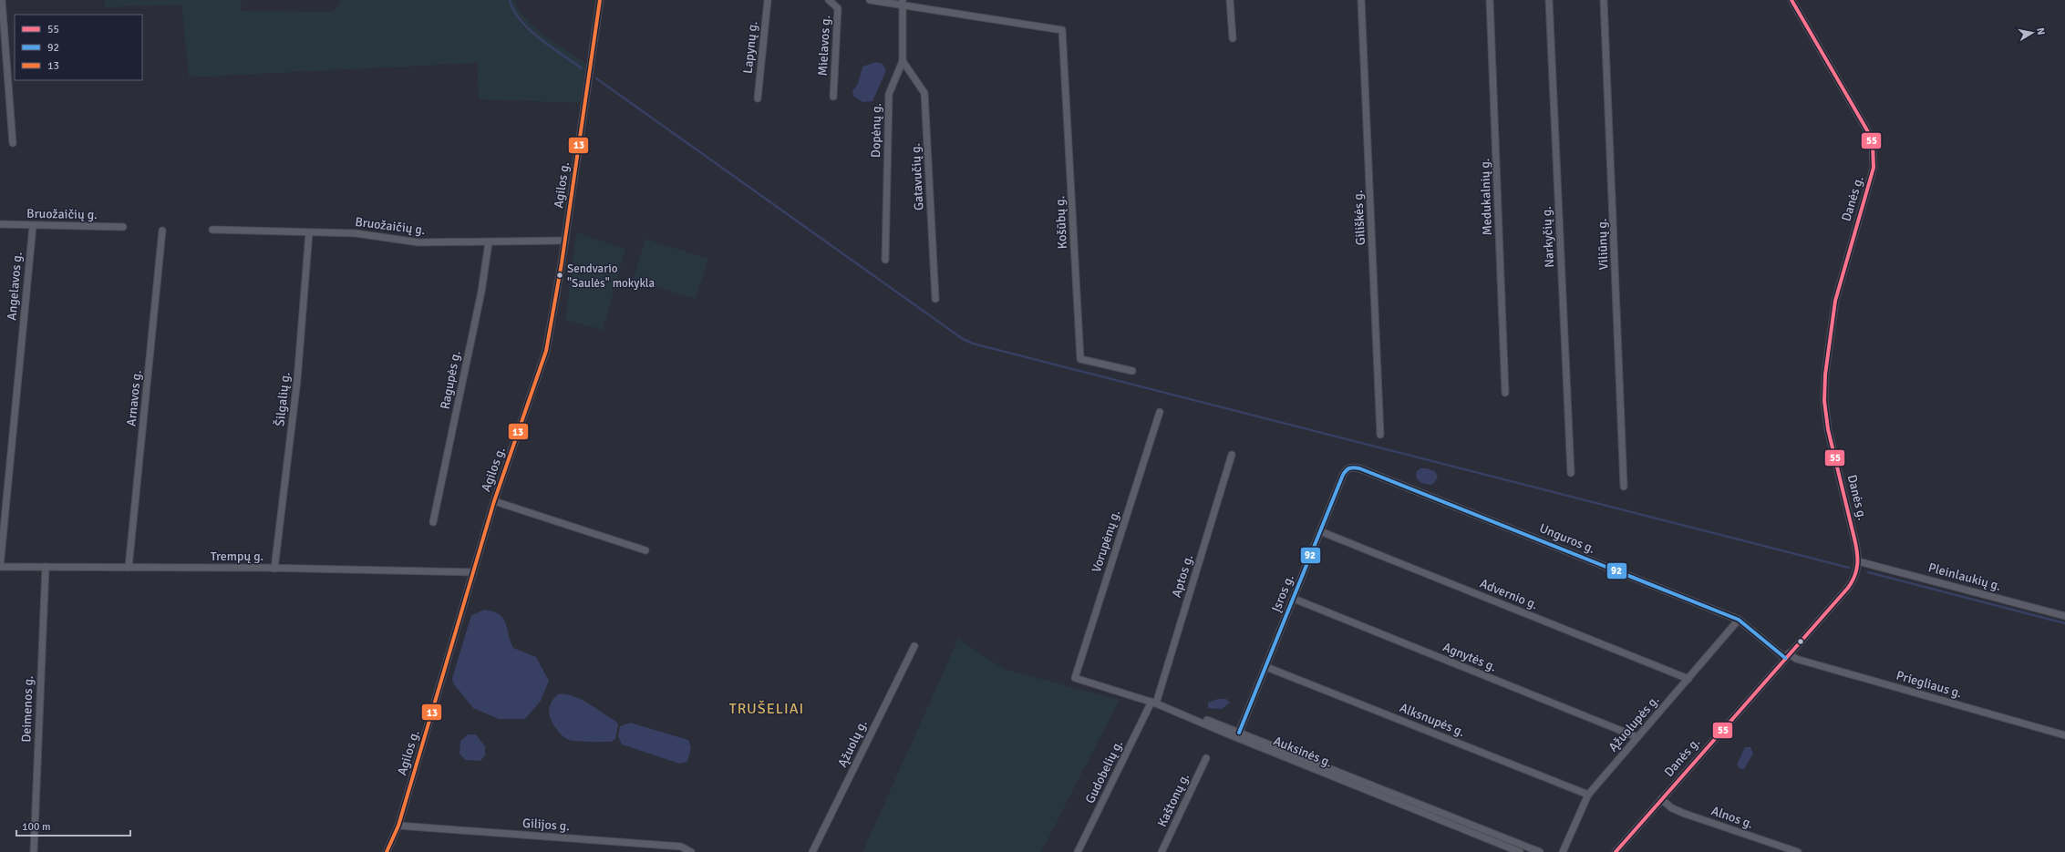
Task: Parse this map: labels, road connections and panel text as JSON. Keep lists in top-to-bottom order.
{
  "streets": {
    "street": [
      "Mielavos g.",
      "Lapynų g.",
      "Dopėnų g.",
      "Gatavučių g.",
      "Agilos g.",
      "Medukalnių g.",
      "Danės g.",
      "Bruožaičių g.",
      "Giliškės g.",
      "Košūbų g.",
      "Narkyčių g.",
      "Viliūnų g.",
      "Angelavos g.",
      "Ragupės g.",
      "Arnavos g.",
      "Šilgalių g.",
      "Unguros g.",
      "Vorupėnų g.",
      "Trempų g.",
      "Aptos g.",
      "Pleinlaukių g.",
      "Įsros g.",
      "Advernio g.",
      "Agnytės g.",
      "Priegliaus g.",
      "Deimenos g.",
      "Alksnupės g.",
      "Ąžuolupės g.",
      "Ąžuolų g.",
      "Auksinės g.",
      "Gudobelių g.",
      "Kaštonų g.",
      "Alnos g.",
      "Gilijos g."
    ]
  },
  "crossings": [
    ["Dopėnų g.", "Gatavučių g."],
    ["Dopėnų g.", "Košūbų g."],
    ["Agilos g.", "Bruožaičių g."],
    ["Agilos g.", "Trempų g."],
    ["Agilos g.", "Gilijos g."],
    ["Danės g.", "Unguros g."],
    ["Danės g.", "Pleinlaukių g."],
    ["Danės g.", "Priegliaus g."],
    ["Danės g.", "Alnos g."],
    ["Bruožaičių g.", "Angelavos g."],
    ["Bruožaičių g.", "Ragupės g."],
    ["Bruožaičių g.", "Šilgalių g."],
    ["Angelavos g.", "Trempų g."],
    ["Arnavos g.", "Trempų g."],
    ["Šilgalių g.", "Trempų g."],
    ["Unguros g.", "Įsros g."],
    ["Unguros g.", "Priegliaus g."],
    ["Unguros g.", "Ąžuolupės g."],
    ["Vorupėnų g.", "Auksinės g."],
    ["Trempų g.", "Deimenos g."],
    ["Aptos g.", "Auksinės g."],
    ["Aptos g.", "Gudobelių g."],
    ["Įsros g.", "Advernio g."],
    ["Įsros g.", "Agnytės g."],
    ["Įsros g.", "Alksnupės g."],
    ["Advernio g.", "Ąžuolupės g."],
    ["Agnytės g.", "Ąžuolupės g."],
    ["Alksnupės g.", "Ąžuolupės g."],
    ["Auksinės g.", "Gudobelių g."]
  ],
  "districts": ["TRUŠELIAI"],
  "places": ["Sendvario \"Saulės\" mokykla"],
  "lines": ["transit line 55", "transit line 13", "transit line 92"],
  "legend": ["55", "92", "13"],
  "scale_bar": "100 m",
  "north": "right"
}
